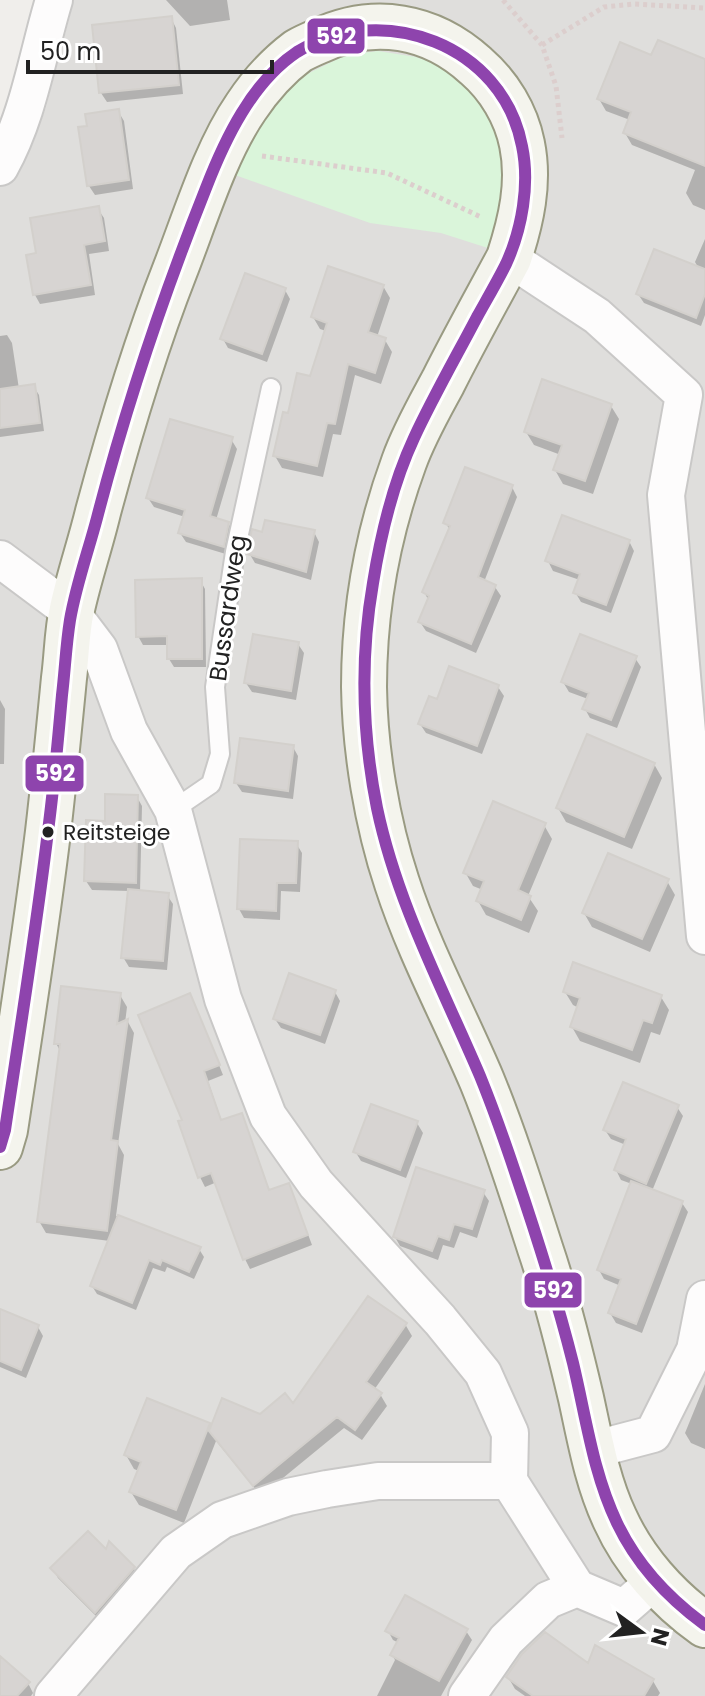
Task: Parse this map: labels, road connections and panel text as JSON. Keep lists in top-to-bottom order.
{
  "streets": {
    "lane": ["Bussardweg"]
  },
  "places": ["Reitsteige"],
  "lines": ["transit line 592"],
  "scale_bar": "50 m",
  "north": "right"
}
